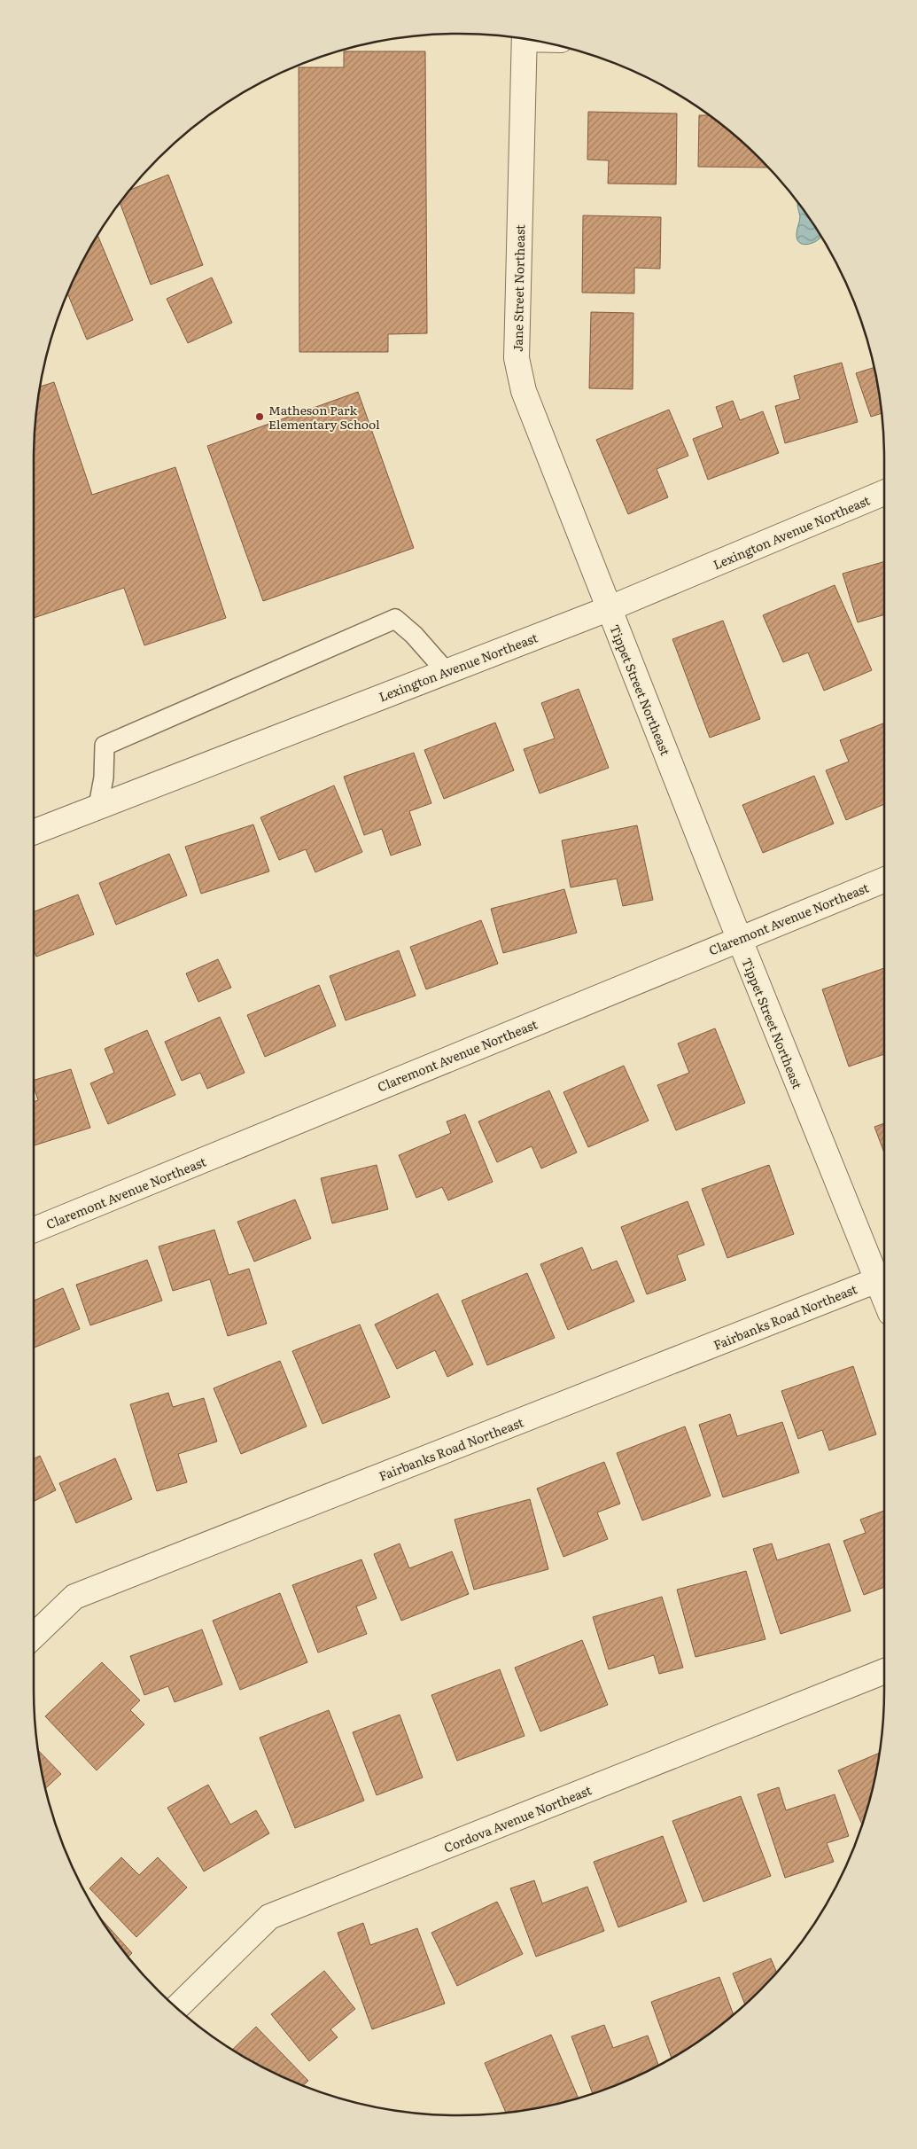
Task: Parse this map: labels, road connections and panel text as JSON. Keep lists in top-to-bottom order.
{
  "streets": {
    "street": [
      "Jane Street Northeast",
      "Lexington Avenue Northeast",
      "Tippet Street Northeast",
      "Claremont Avenue Northeast",
      "Fairbanks Road Northeast",
      "Cordova Avenue Northeast"
    ]
  },
  "crossings": [
    ["Jane Street Northeast", "Lexington Avenue Northeast"],
    ["Jane Street Northeast", "Tippet Street Northeast"],
    ["Lexington Avenue Northeast", "Tippet Street Northeast"],
    ["Tippet Street Northeast", "Claremont Avenue Northeast"],
    ["Tippet Street Northeast", "Fairbanks Road Northeast"]
  ],
  "places": ["Matheson Park Elementary School"]
}
